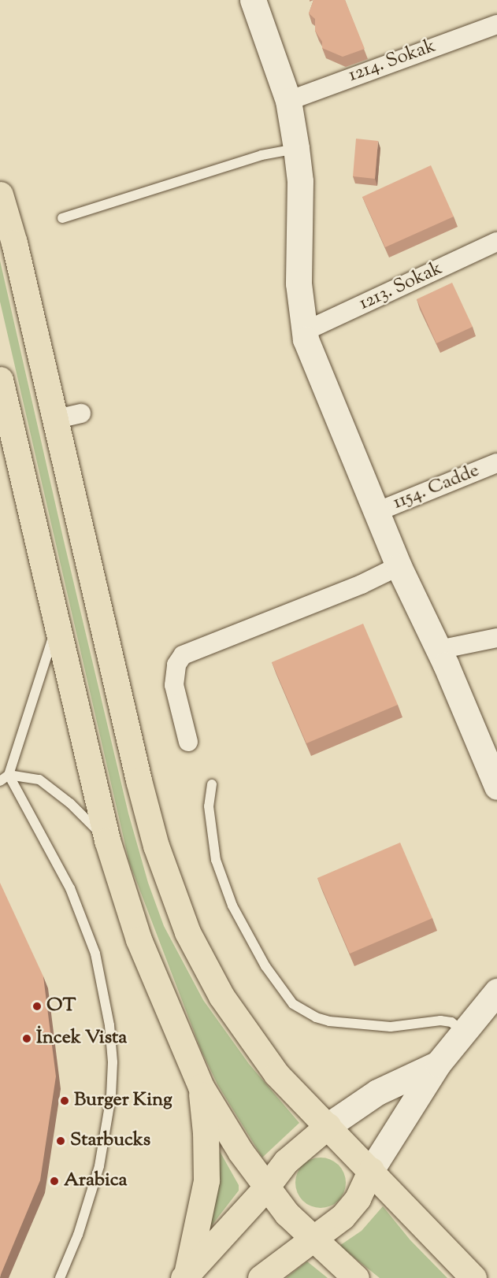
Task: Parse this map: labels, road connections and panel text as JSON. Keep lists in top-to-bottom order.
{
  "streets": {
    "street": ["1214. Sokak", "1213. Sokak", "1154. Cadde"]
  },
  "places": [
    "OT",
    "İncek Vista",
    "Burger King",
    "Starbucks",
    "Arabica"
  ]
}
